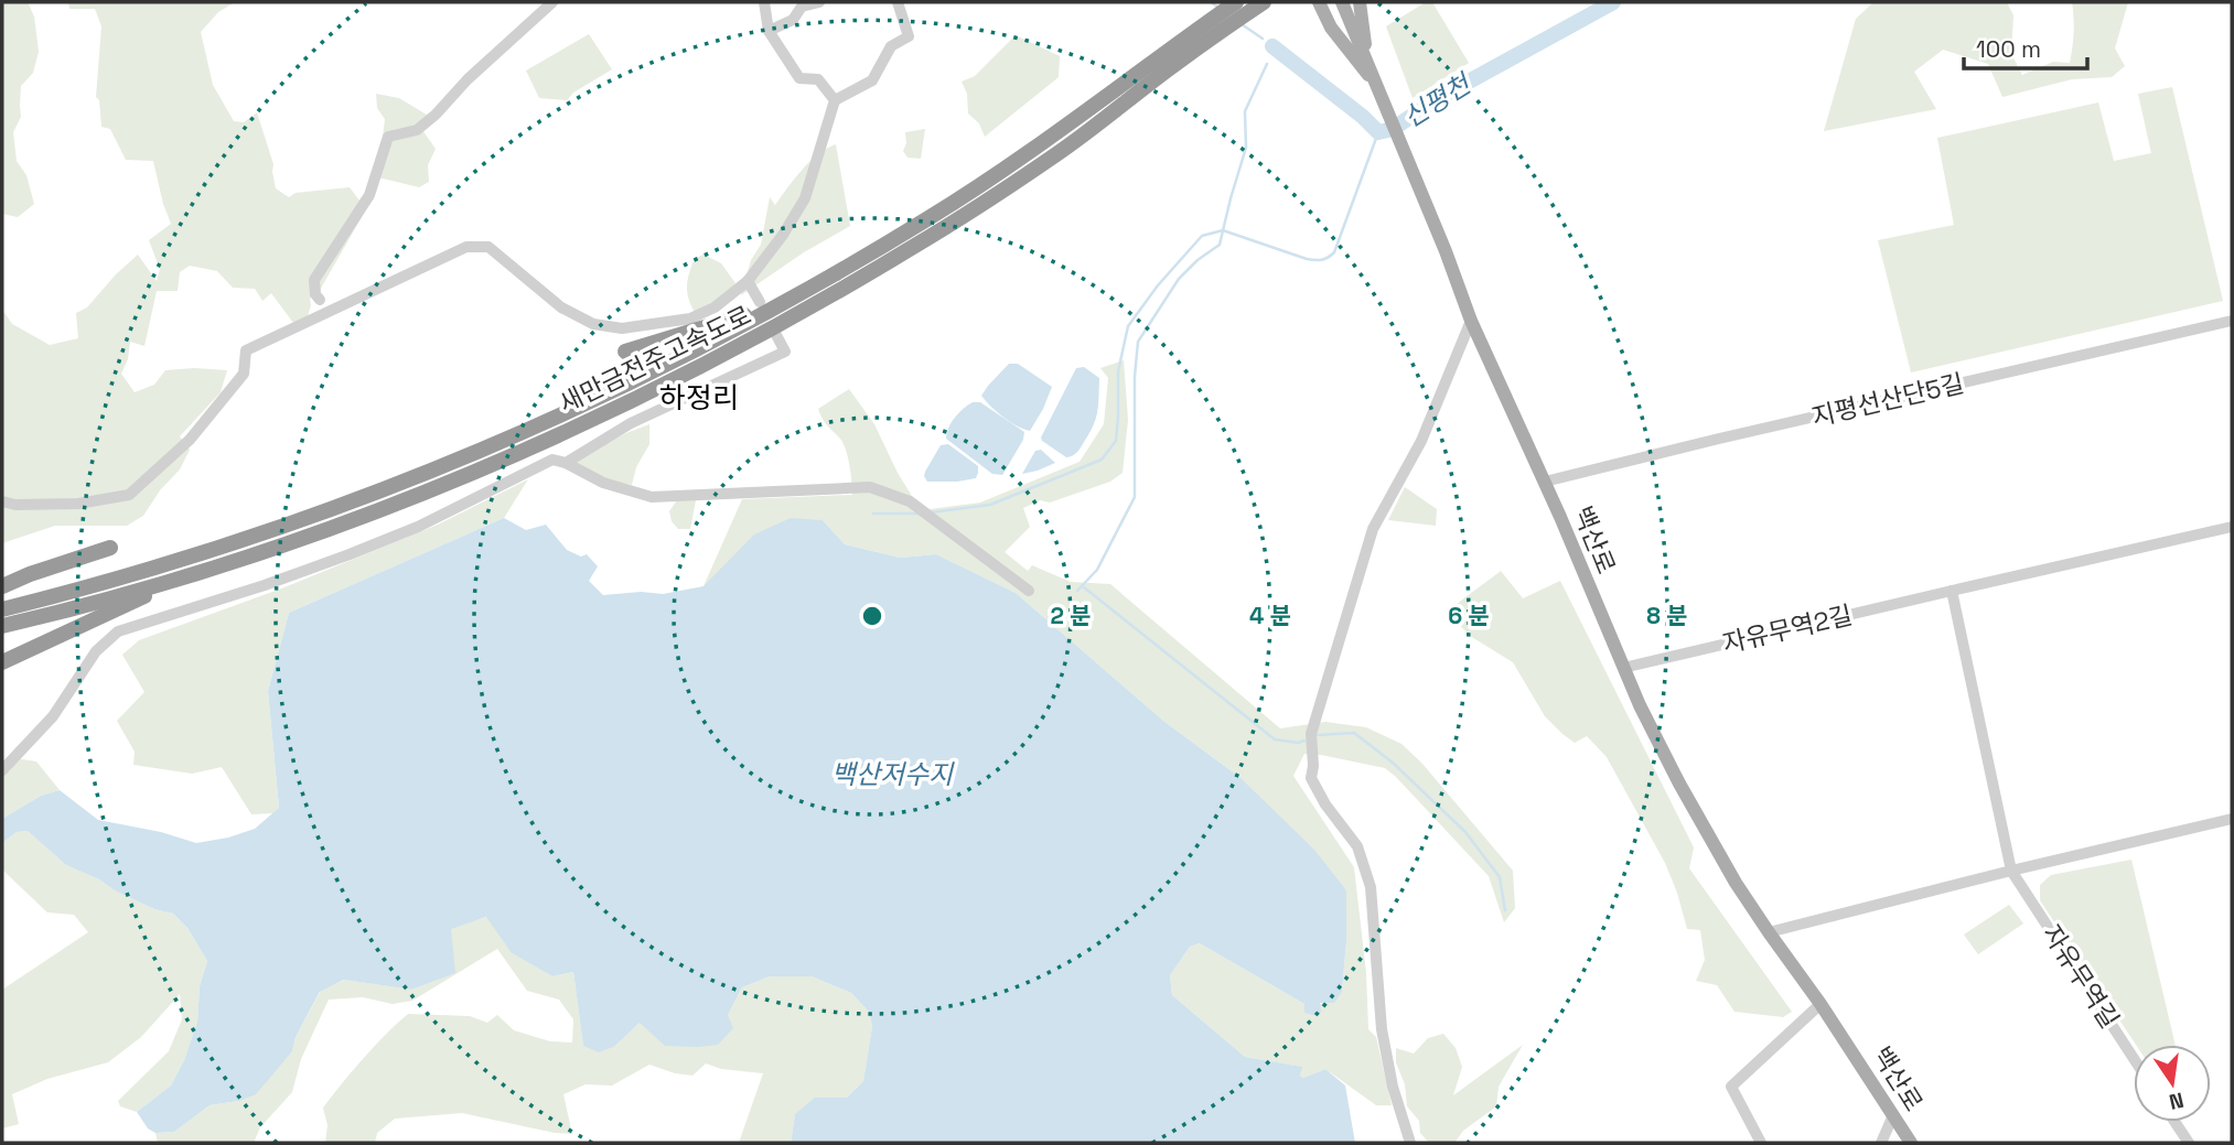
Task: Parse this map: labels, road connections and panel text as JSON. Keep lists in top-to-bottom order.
{
  "streets": {
    "highway": ["새만금전주고속도로"],
    "main road": ["백산로"],
    "street": ["지평선산단5길", "자유무역2길", "자유무역길"]
  },
  "crossings": [
    ["지평선산단5길", "백산로"],
    ["백산로", "자유무역2길"]
  ],
  "districts": ["하정리"],
  "water": ["신평천", "백산저수지"],
  "scale_bar": "100 m",
  "north": "bottom",
  "rings": [
    "2 분",
    "4 분",
    "6 분",
    "8 분"
  ]
}
